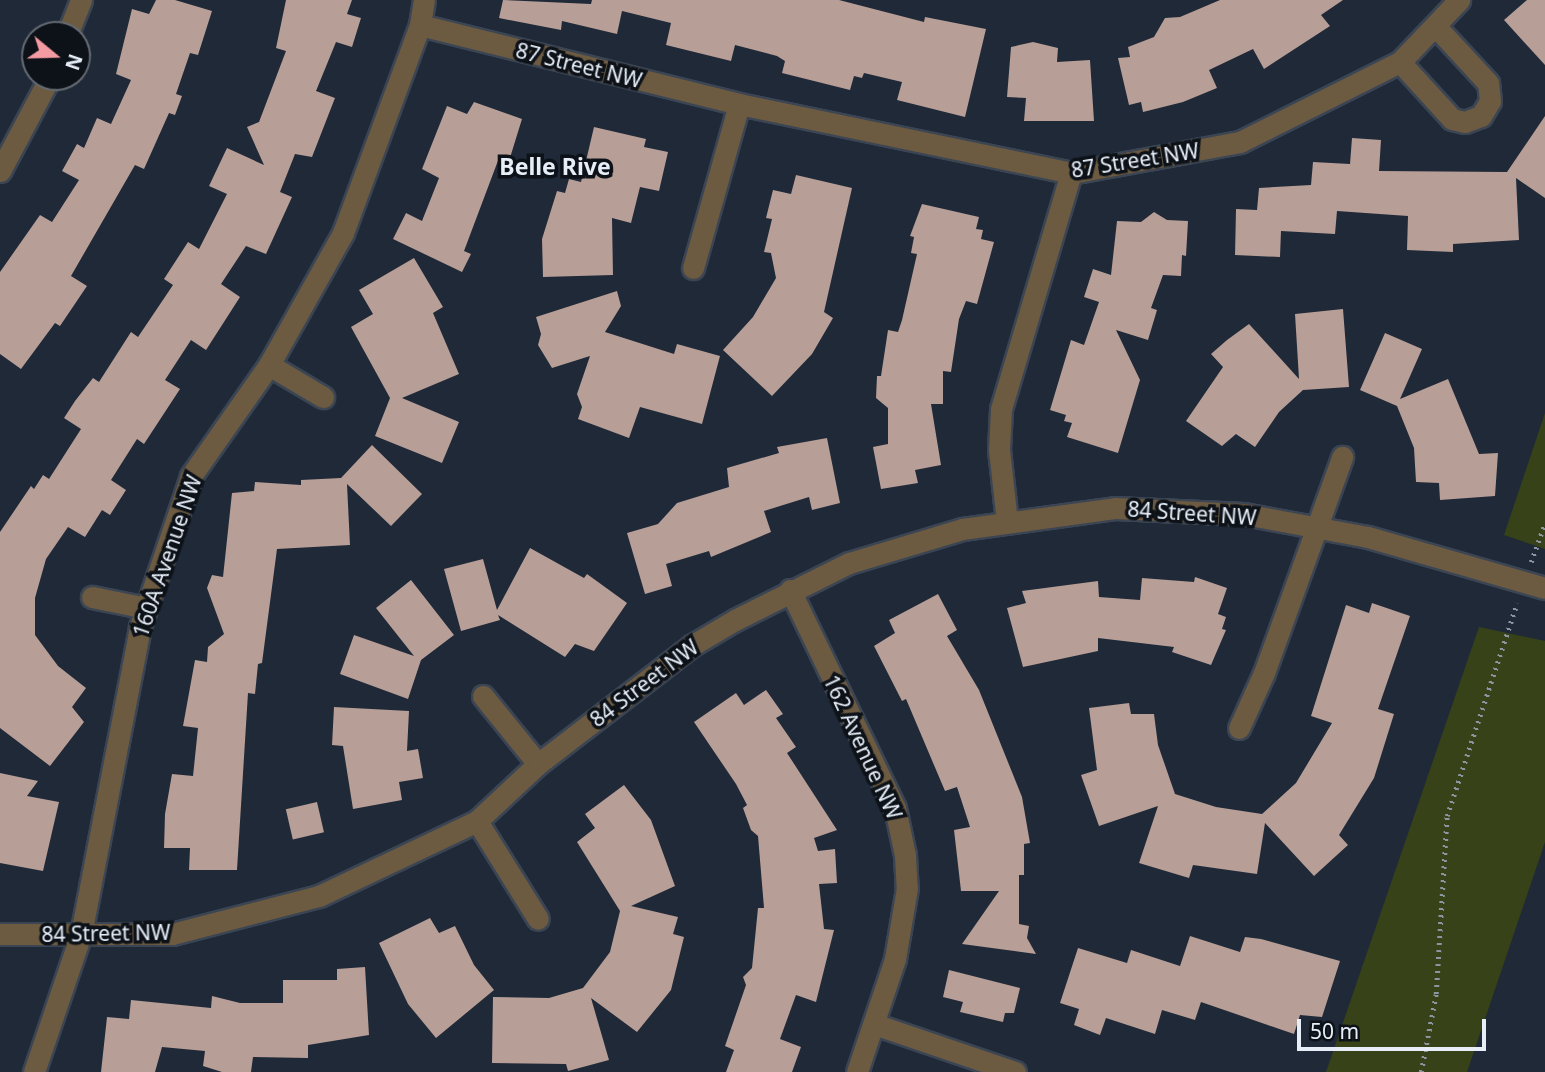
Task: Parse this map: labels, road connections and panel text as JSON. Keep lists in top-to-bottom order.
{
  "streets": {
    "street": [
      "87 Street NW",
      "84 Street NW",
      "160A Avenue NW",
      "162 Avenue NW"
    ]
  },
  "crossings": [
    ["87 Street NW", "160A Avenue NW"],
    ["84 Street NW", "160A Avenue NW"],
    ["84 Street NW", "162 Avenue NW"]
  ],
  "districts": ["Belle Rive"],
  "scale_bar": "50 m",
  "north": "right"
}
